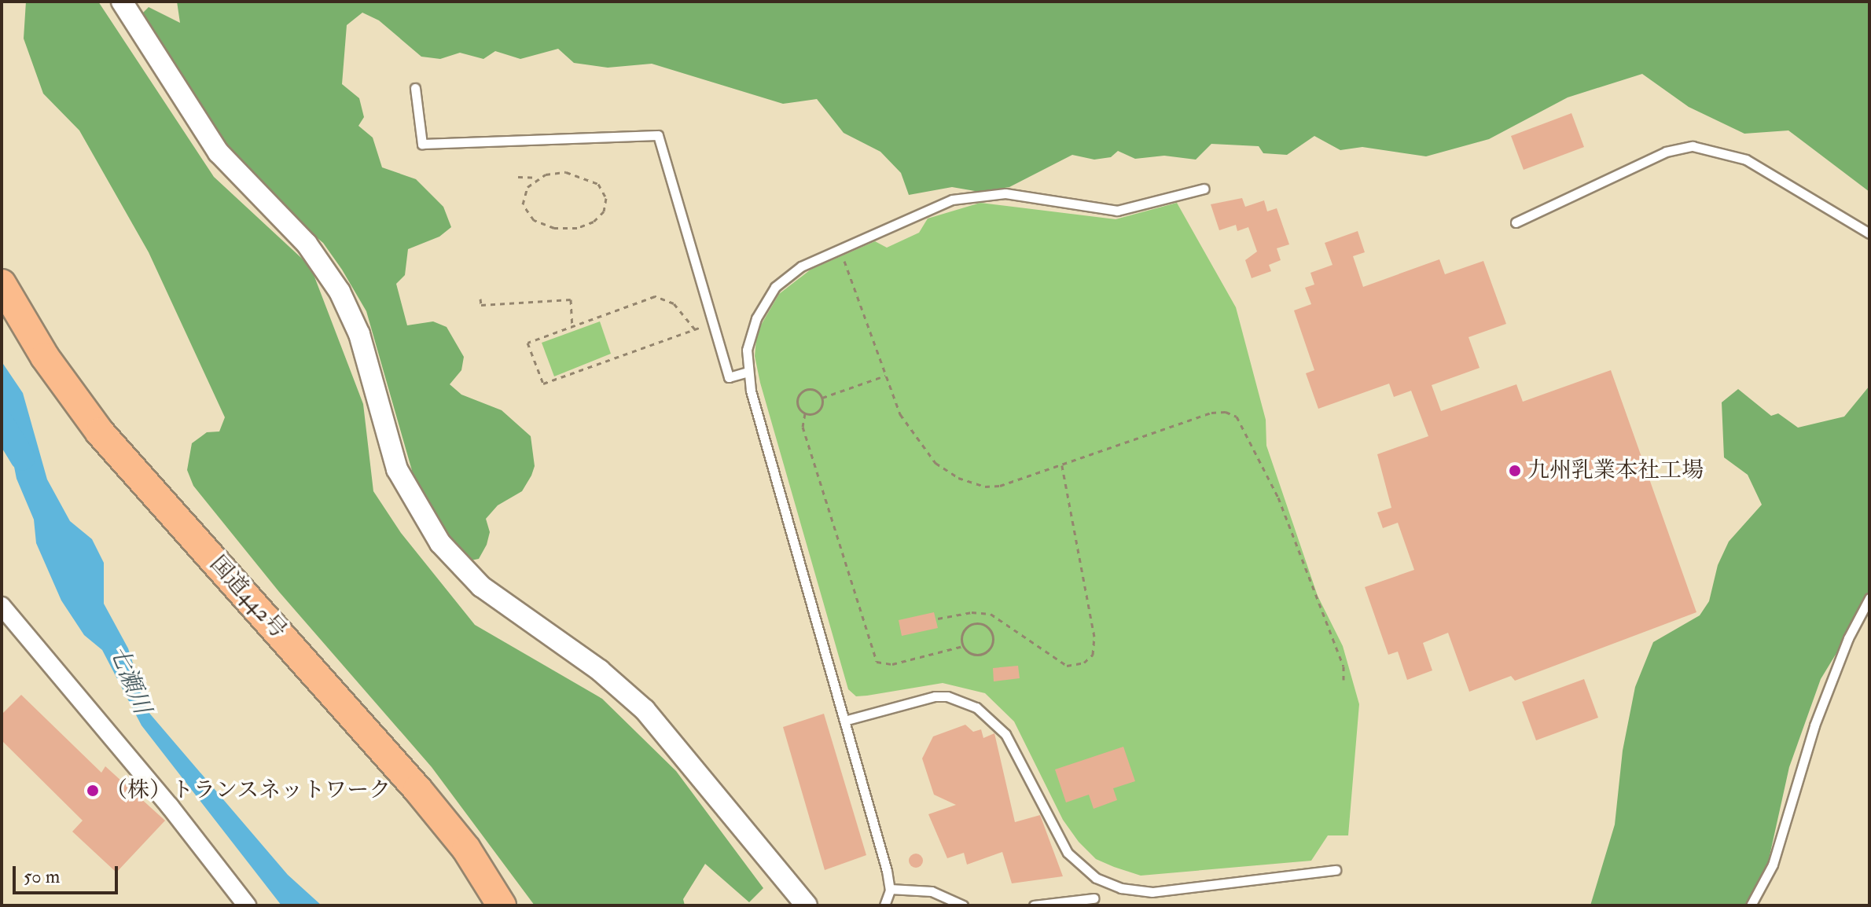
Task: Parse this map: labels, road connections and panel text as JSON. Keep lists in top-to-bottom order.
{
  "streets": {
    "highway": ["国道442号"]
  },
  "water": ["七瀬川"],
  "places": ["九州乳業本社工場", "（株）トランスネットワーク"],
  "scale_bar": "50 m"
}
